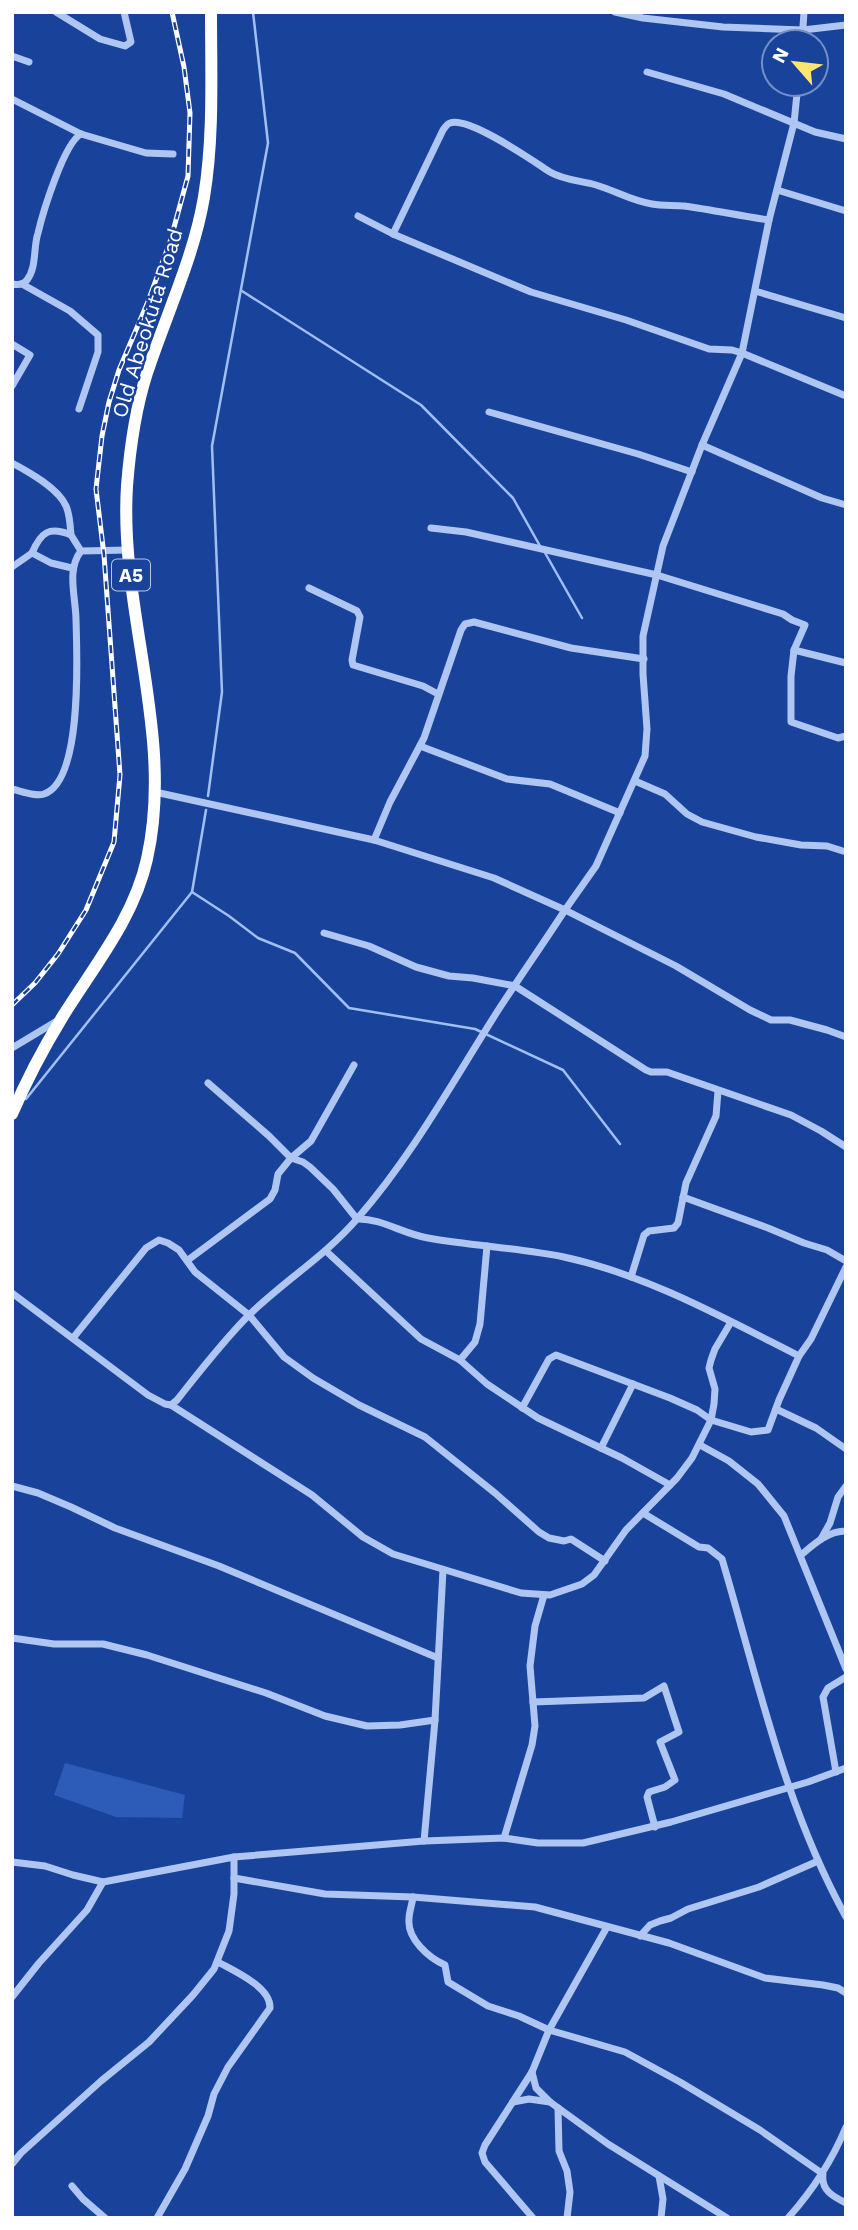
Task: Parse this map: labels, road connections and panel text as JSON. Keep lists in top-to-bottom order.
{
  "streets": {
    "highway": ["Old Abeokuta Road", "A5"]
  },
  "north": "top left"
}
